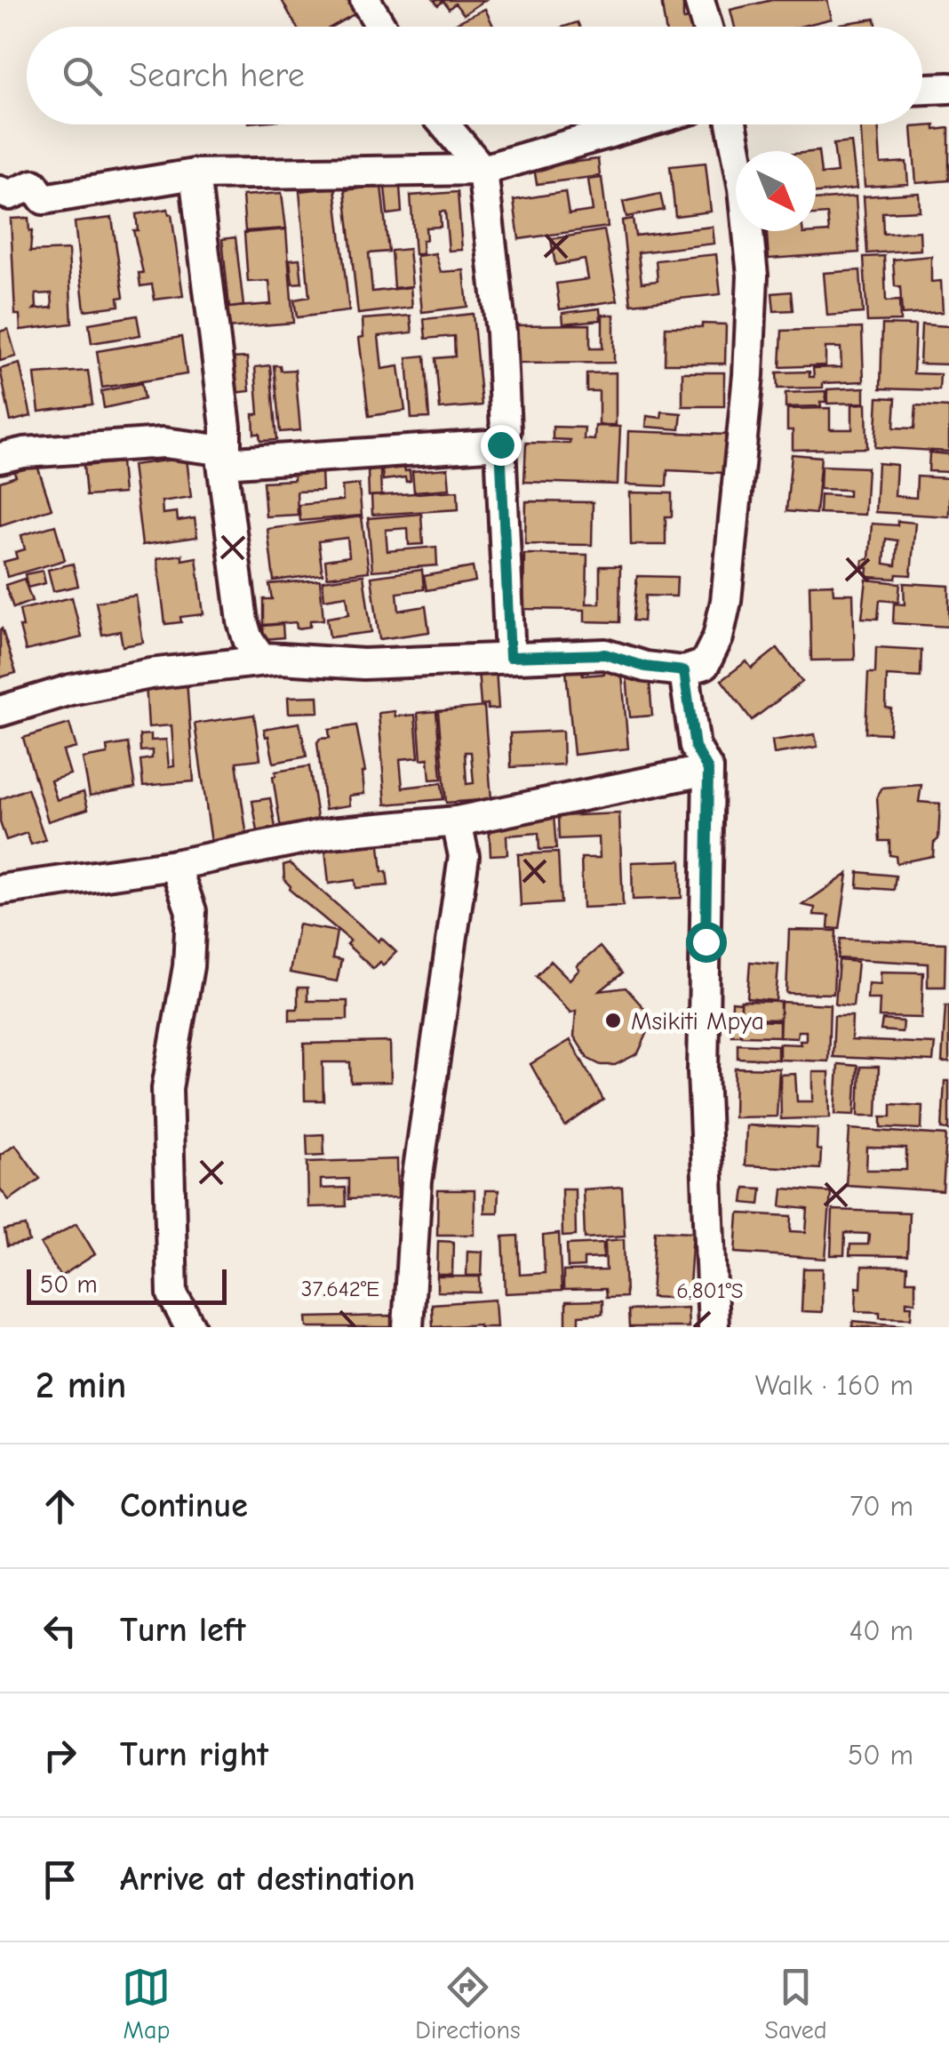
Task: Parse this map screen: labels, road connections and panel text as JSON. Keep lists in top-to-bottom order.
{
  "places": ["Msikiti Mpya"],
  "scale_bar": "50 m",
  "north": "bottom right",
  "page": {
    "search": "Search here",
    "scale": "50 m",
    "heading": ["2 min", "Walk · 160 m"],
    "list": [
      ["Continue", "70 m"],
      ["Turn left", "40 m"],
      ["Turn right", "50 m"],
      "Arrive at destination"
    ],
    "nav": ["Map", "Directions", "Saved"]
  },
  "coordinates": ["37.642°E", "6.801°S"]
}
